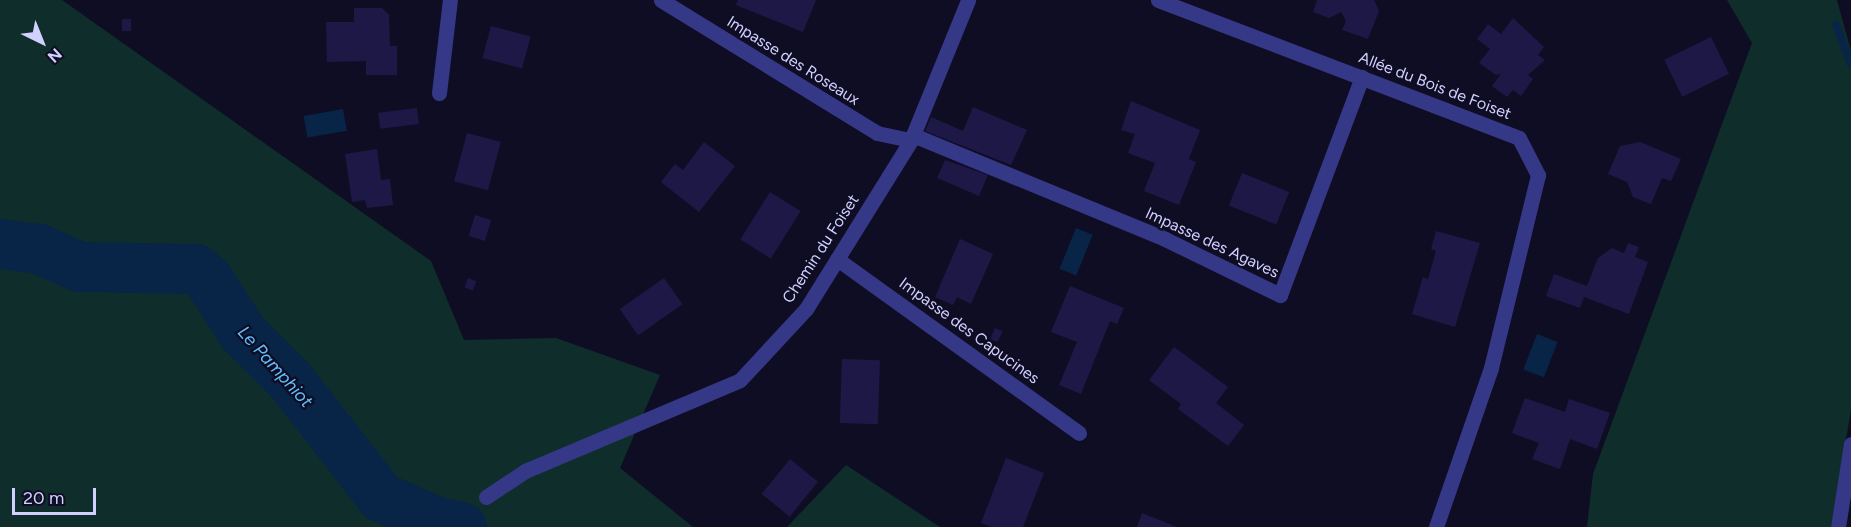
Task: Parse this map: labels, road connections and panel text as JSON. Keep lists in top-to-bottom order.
{
  "streets": {
    "street": [
      "Impasse des Roseaux",
      "Allée du Bois de Foiset",
      "Impasse des Agaves",
      "Chemin du Foiset",
      "Impasse des Capucines"
    ]
  },
  "crossings": [
    ["Impasse des Roseaux", "Impasse des Agaves"],
    ["Impasse des Roseaux", "Chemin du Foiset"],
    ["Allée du Bois de Foiset", "Impasse des Agaves"],
    ["Impasse des Agaves", "Chemin du Foiset"],
    ["Chemin du Foiset", "Impasse des Capucines"]
  ],
  "water": ["Le Pamphiot"],
  "scale_bar": "20 m",
  "north": "bottom right"
}
